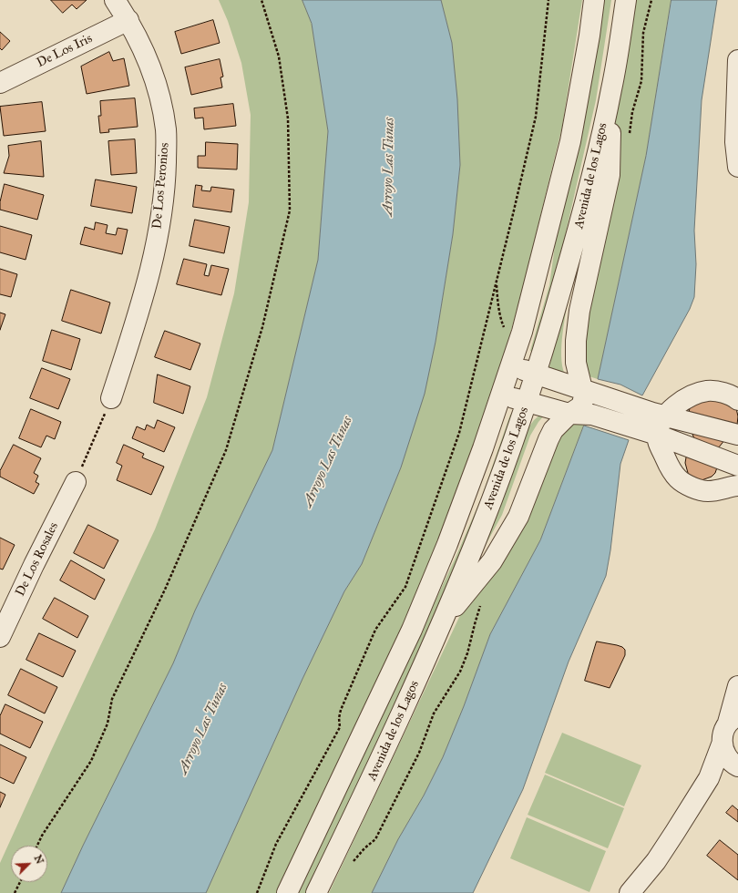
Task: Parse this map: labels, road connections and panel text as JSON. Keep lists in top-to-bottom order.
{
  "streets": {
    "street": [
      "De Los Iris",
      "Avenida de los Lagos",
      "De Los Peronios",
      "De Los Rosales"
    ]
  },
  "crossings": [
    ["De Los Iris", "De Los Peronios"]
  ],
  "water": ["Arroyo Las Tunas"],
  "north": "top right"
}
